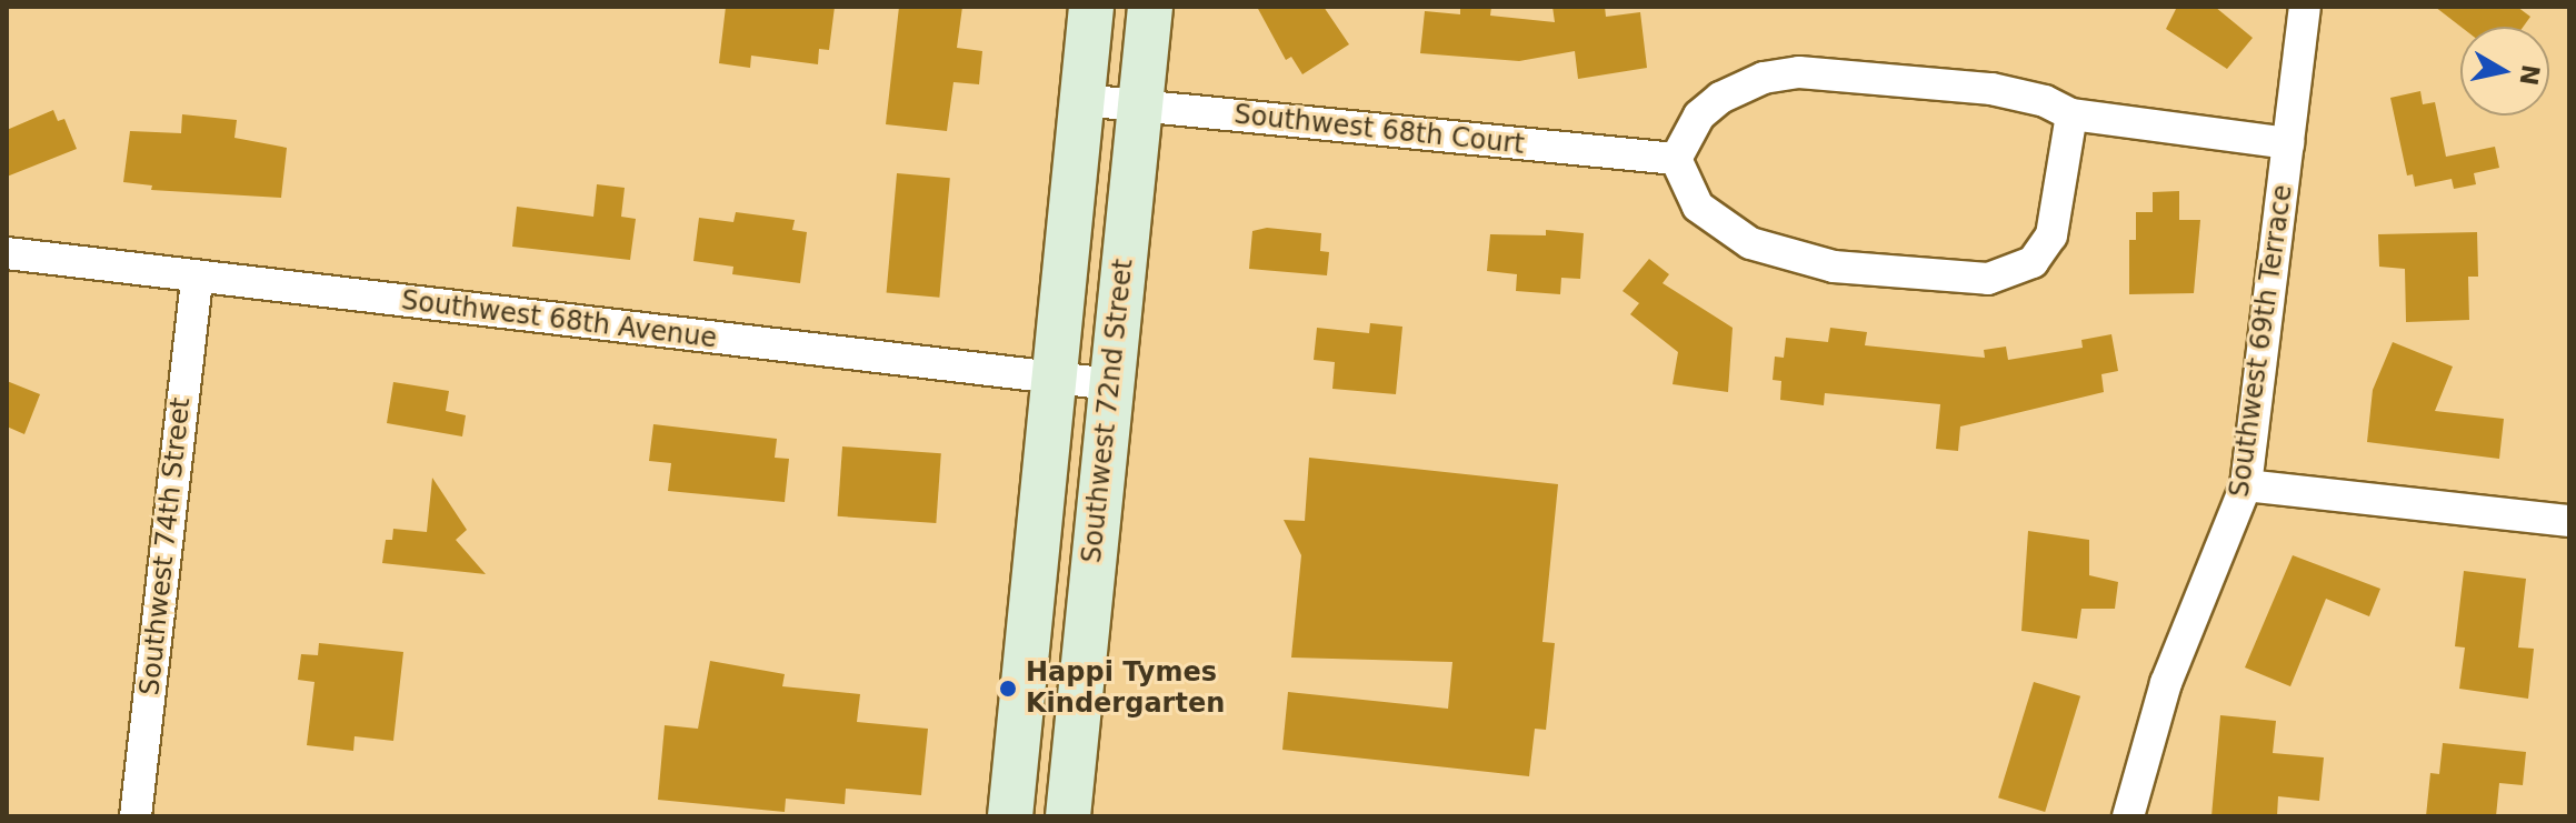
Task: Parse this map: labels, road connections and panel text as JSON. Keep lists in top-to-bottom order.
{
  "streets": {
    "main road": ["Southwest 72nd Street"],
    "street": [
      "Southwest 68th Court",
      "Southwest 68th Avenue",
      "Southwest 69th Terrace",
      "Southwest 74th Street"
    ]
  },
  "crossings": [
    ["Southwest 68th Court", "Southwest 72nd Street"],
    ["Southwest 68th Avenue", "Southwest 72nd Street"],
    ["Southwest 68th Avenue", "Southwest 74th Street"]
  ],
  "places": ["Happi Tymes Kindergarten"],
  "north": "right"
}
